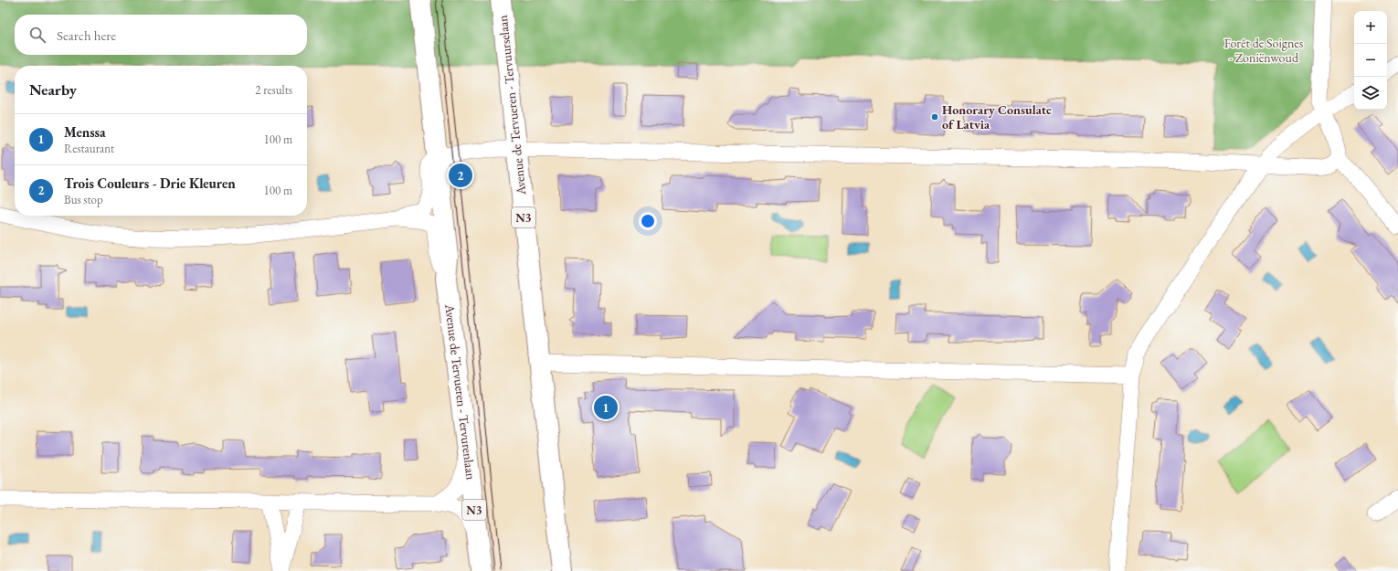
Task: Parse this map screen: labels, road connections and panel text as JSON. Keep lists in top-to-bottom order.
{
  "streets": {
    "main road": ["Avenue de Tervueren - Tervuurselaan", "N3", "Avenue de Tervueren - Tervurenlaan"]
  },
  "crossings": [
    ["Avenue de Tervueren - Tervuurselaan", "N3"],
    ["N3", "Avenue de Tervueren - Tervurenlaan"]
  ],
  "parks": ["Forêt de Soignes - Zoniënwoud"],
  "places": ["Honorary Consulate of Latvia"],
  "page": {
    "map_buttons": ["+", "−"],
    "search": "Search here",
    "heading": ["Nearby", "2 results"],
    "list": [
      {
        "mark": "1",
        "name": "Menssa",
        "note": "Restaurant",
        "value": "100 m"
      },
      {
        "mark": "2",
        "name": "Trois Couleurs - Drie Kleuren",
        "note": "Bus stop",
        "value": "100 m"
      }
    ],
    "pins": ["2", "1"]
  }
}
